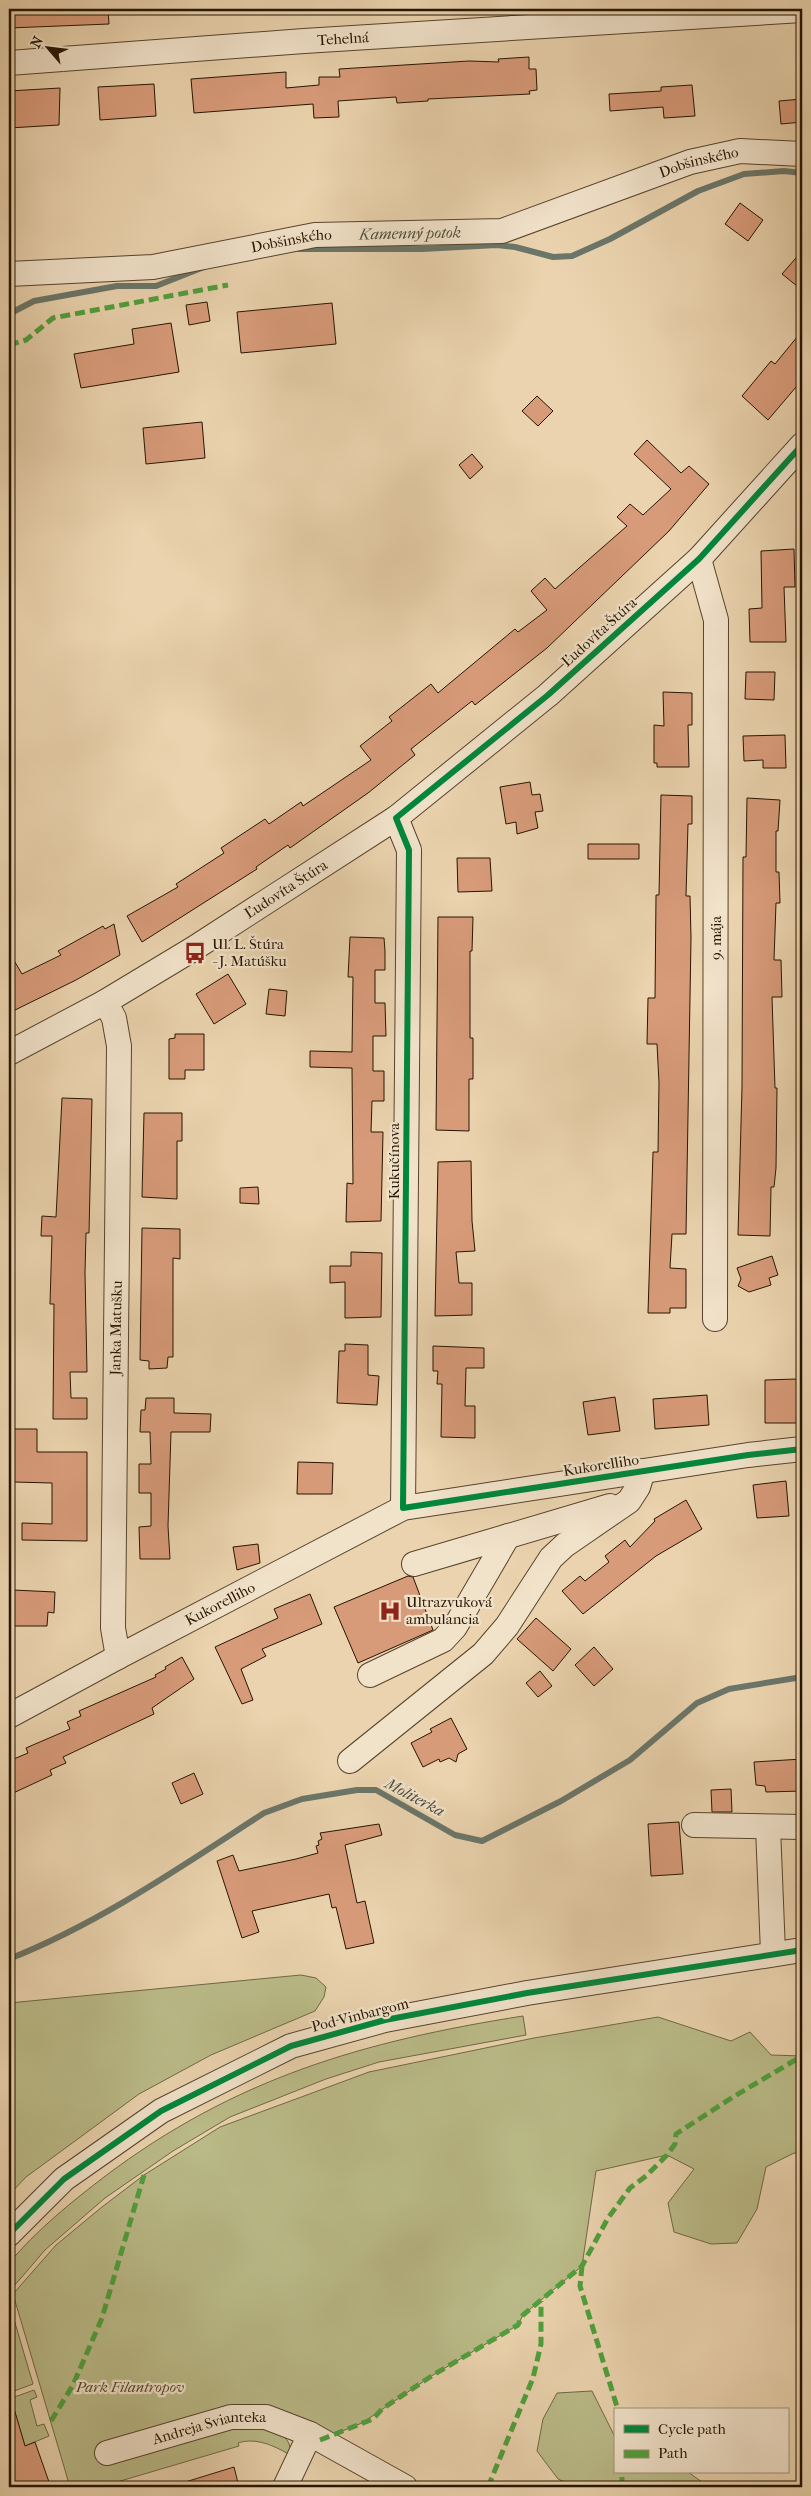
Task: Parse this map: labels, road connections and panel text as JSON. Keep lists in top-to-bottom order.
{
  "streets": {
    "street": [
      "Tehelná",
      "Dobšinského",
      "Ľudovíta Štúra",
      "9. mája",
      "Kukučínova",
      "Janka Matušku",
      "Kukorelliho",
      "Pod Vinbargom",
      "Andreja Svianteka"
    ]
  },
  "crossings": [
    ["Ľudovíta Štúra", "9. mája"],
    ["Ľudovíta Štúra", "Kukučínova"],
    ["Ľudovíta Štúra", "Janka Matušku"],
    ["Kukučínova", "Kukorelliho"],
    ["Janka Matušku", "Kukorelliho"]
  ],
  "water": ["Kamenný potok", "Moliterka"],
  "parks": ["Park Filantropov"],
  "places": {
    "bus stop": ["Ul. L. Štúra - J. Matúšku"],
    "hospital": ["Ultrazvuková ambulancia"]
  },
  "legend": ["Cycle path", "Path"],
  "north": "top left"
}
